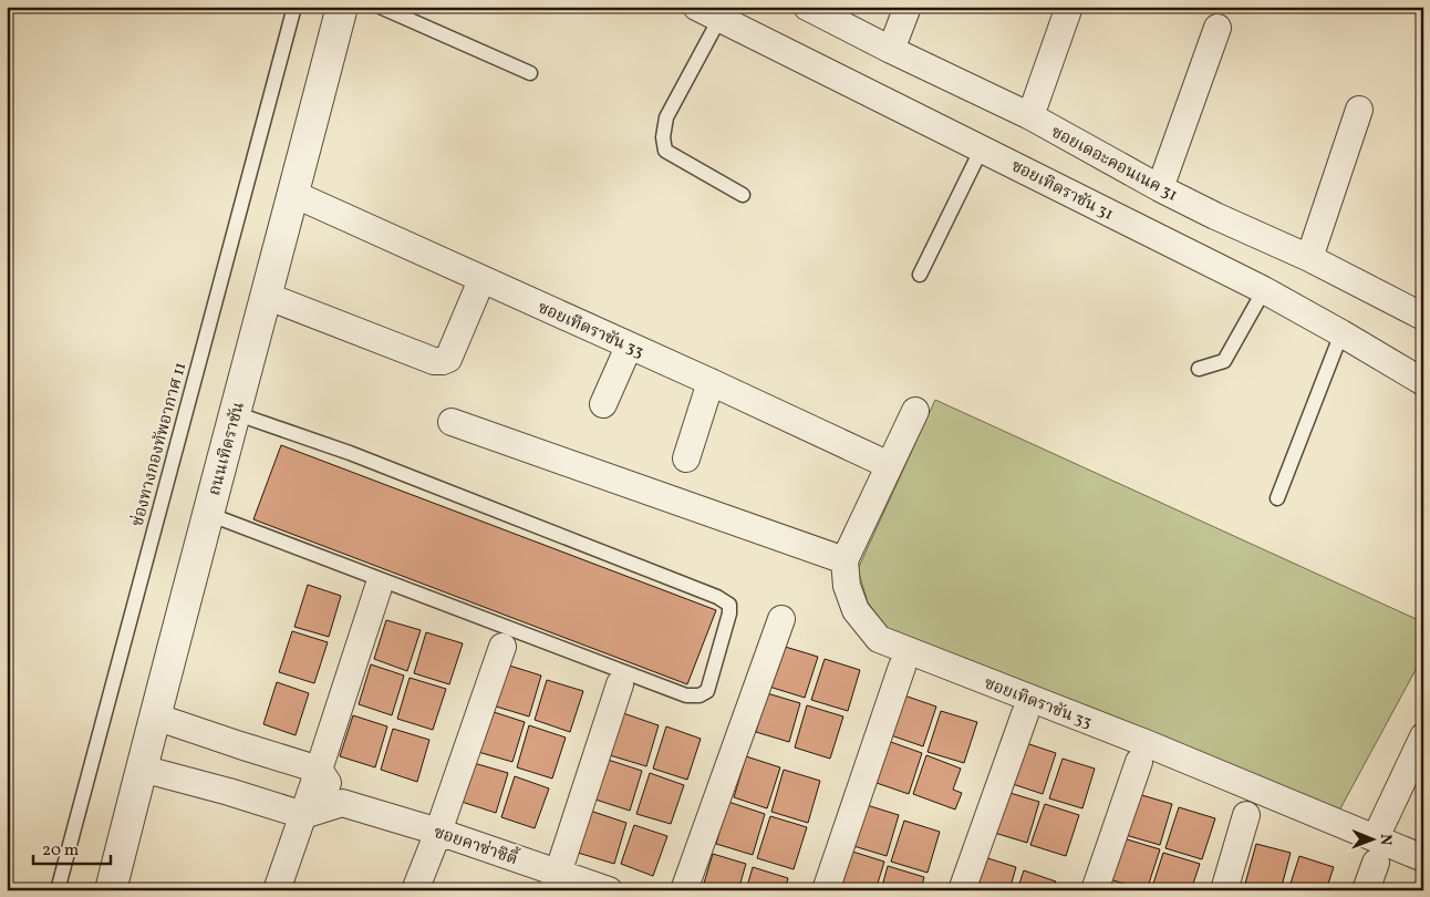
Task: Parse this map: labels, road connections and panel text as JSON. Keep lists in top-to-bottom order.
{
  "streets": {
    "street": [
      "ซอยเดอะคอนเนค 31",
      "ซอยเทิดราชัน 31",
      "ซอยเทิดราชัน 33",
      "ถนนเทิดราชัน",
      "ซอยคาซ่าซิตี้"
    ],
    "lane": ["ช่องทางกองทัพอากาศ 11"]
  },
  "crossings": [
    ["ซอยเทิดราชัน 33", "ถนนเทิดราชัน"]
  ],
  "scale_bar": "20 m",
  "north": "right"
}
